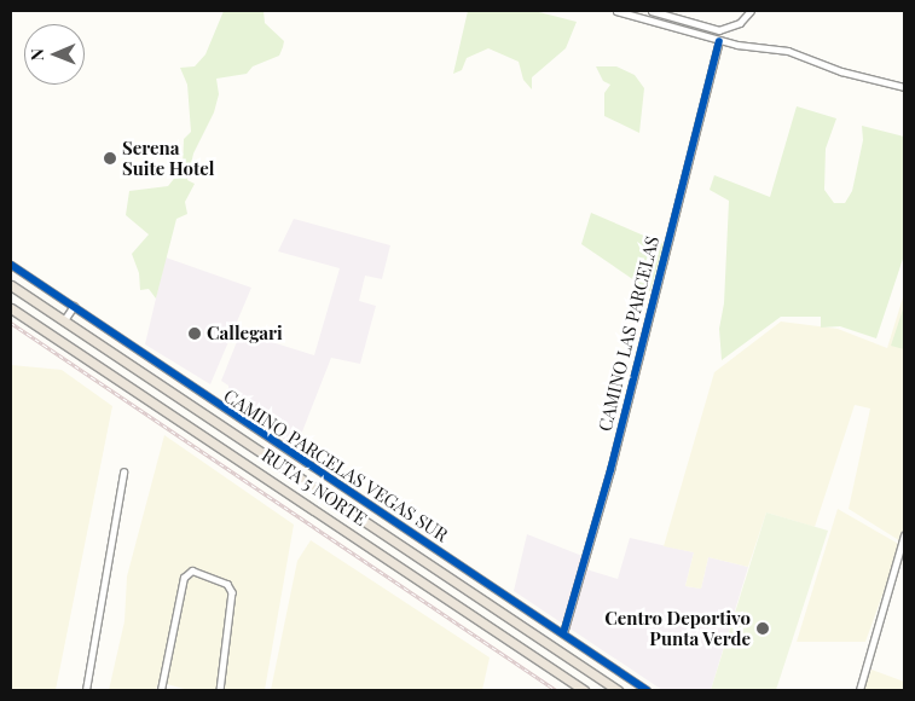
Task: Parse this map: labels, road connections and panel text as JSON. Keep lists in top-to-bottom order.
{
  "streets": {
    "highway": ["RUTA 5 NORTE"],
    "street": ["CAMINO LAS PARCELAS", "CAMINO PARCELAS VEGAS SUR"]
  },
  "crossings": [
    ["CAMINO LAS PARCELAS", "CAMINO PARCELAS VEGAS SUR"]
  ],
  "places": ["Serena Suite Hotel", "Callegari", "Centro Deportivo Punta Verde"],
  "north": "left"
}
